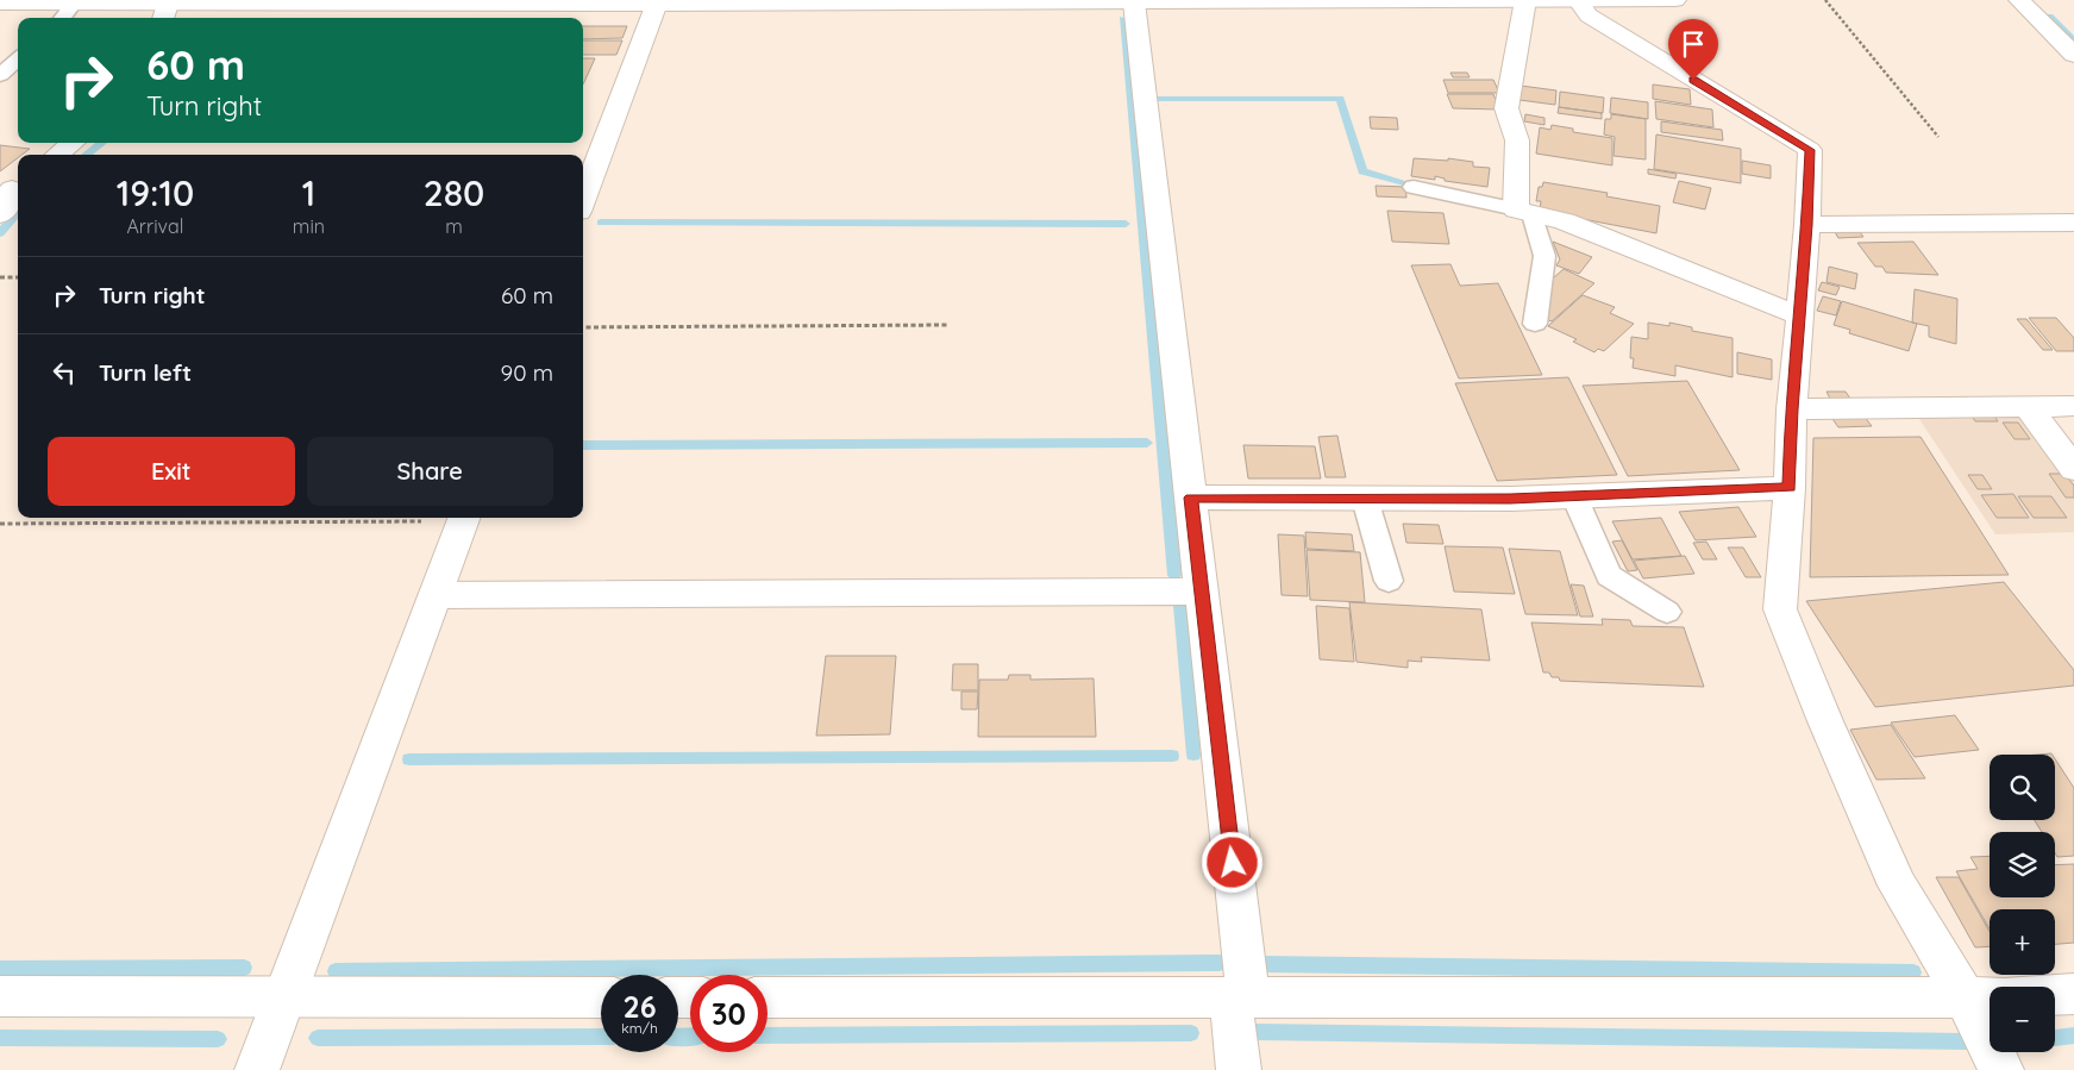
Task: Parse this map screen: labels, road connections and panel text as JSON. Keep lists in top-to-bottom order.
{
  "page": {
    "turn": ["60 m", "Turn right"],
    "eta": [
      "19:10",
      "Arrival",
      "1",
      "min",
      "280",
      "m"
    ],
    "list": [
      {
        "name": "Turn right",
        "value": "60 m"
      },
      {
        "name": "Turn left",
        "value": "90 m"
      }
    ],
    "buttons": ["Exit", "Share"],
    "map_buttons": ["+", "−"],
    "speed": "26 km/h",
    "limit": "30"
  }
}
